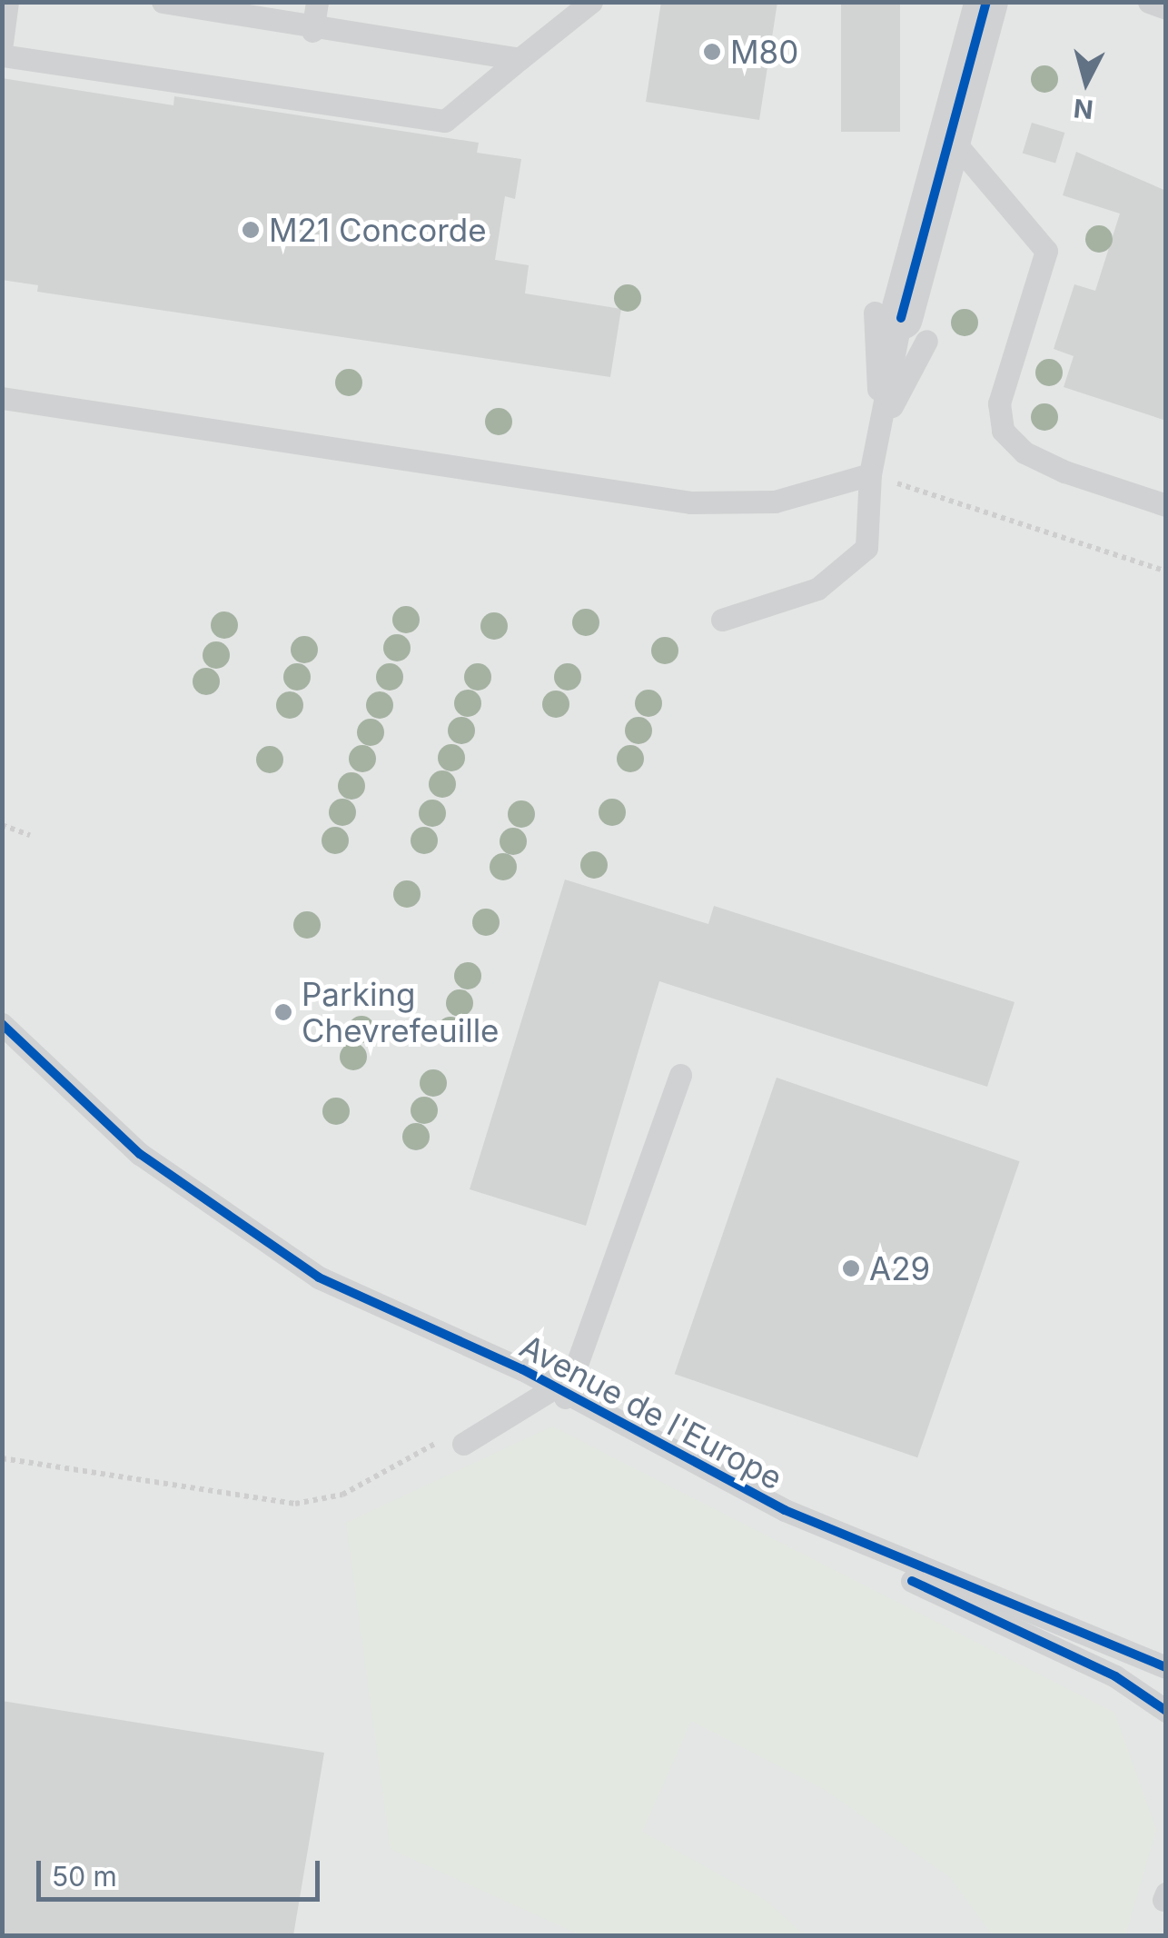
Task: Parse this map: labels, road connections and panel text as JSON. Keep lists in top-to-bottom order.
{
  "streets": {
    "lane": ["Avenue de l'Europe"]
  },
  "places": [
    "M80",
    "M21 Concorde",
    "Parking Chevrefeuille",
    "A29"
  ],
  "scale_bar": "50 m",
  "north": "bottom"
}
